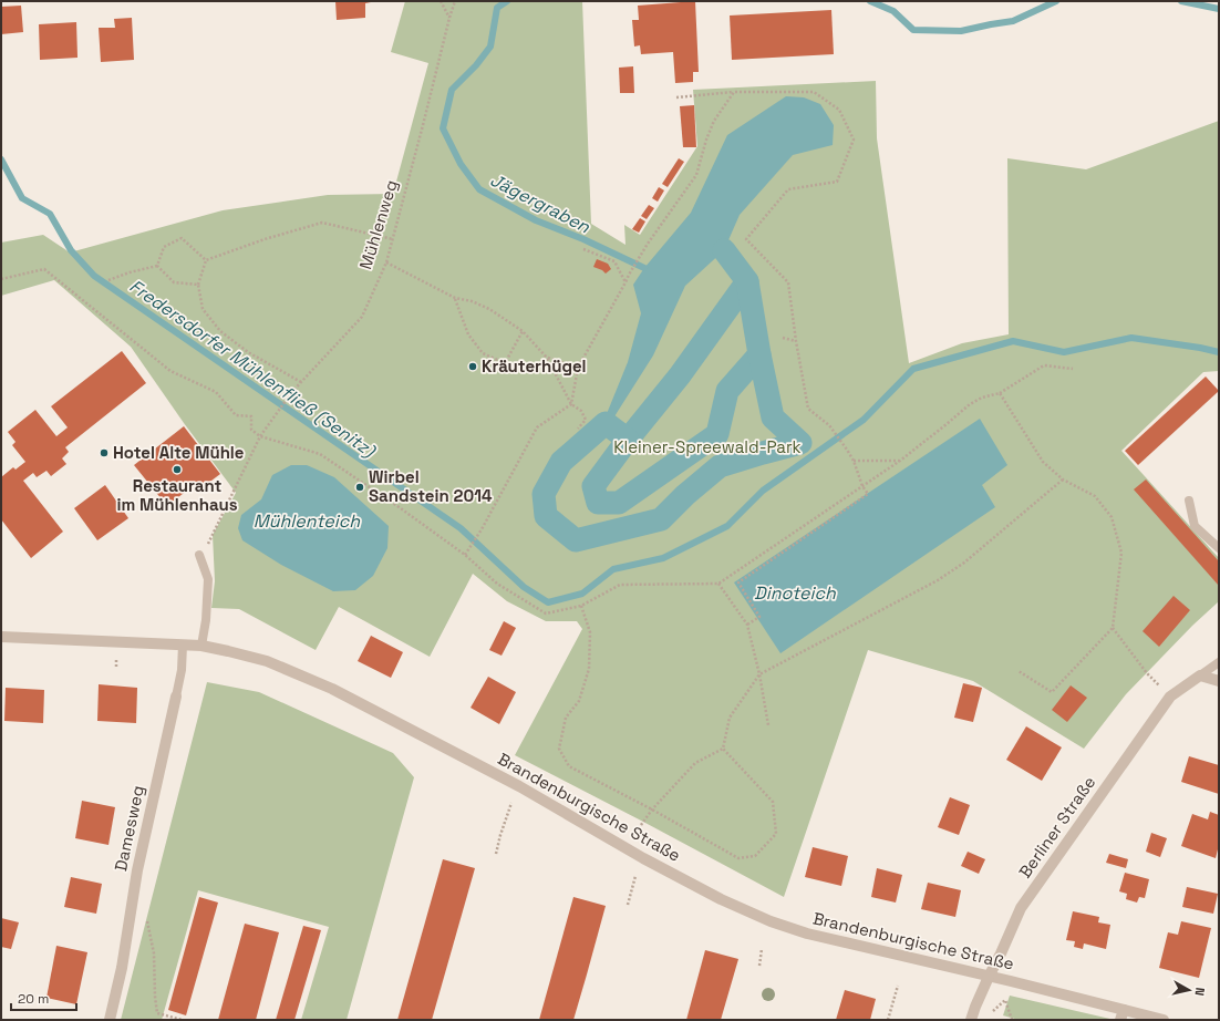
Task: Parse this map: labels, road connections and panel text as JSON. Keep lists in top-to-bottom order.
{
  "streets": {
    "street": ["Brandenburgische Straße", "Berliner Straße", "Damesweg"],
    "path": ["Mühlenweg"]
  },
  "crossings": [
    ["Brandenburgische Straße", "Berliner Straße"],
    ["Brandenburgische Straße", "Damesweg"]
  ],
  "water": [
    "Jägergraben",
    "Fredersdorfer Mühlenfließ (Senitz)",
    "Mühlenteich",
    "Dinoteich"
  ],
  "parks": ["Kleiner-Spreewald-Park"],
  "places": [
    "Kräuterhügel",
    "Hotel Alte Mühle",
    "Restaurant im Mühlenhaus",
    "Wirbel Sandstein 2014"
  ],
  "scale_bar": "20 m",
  "north": "right"
}
